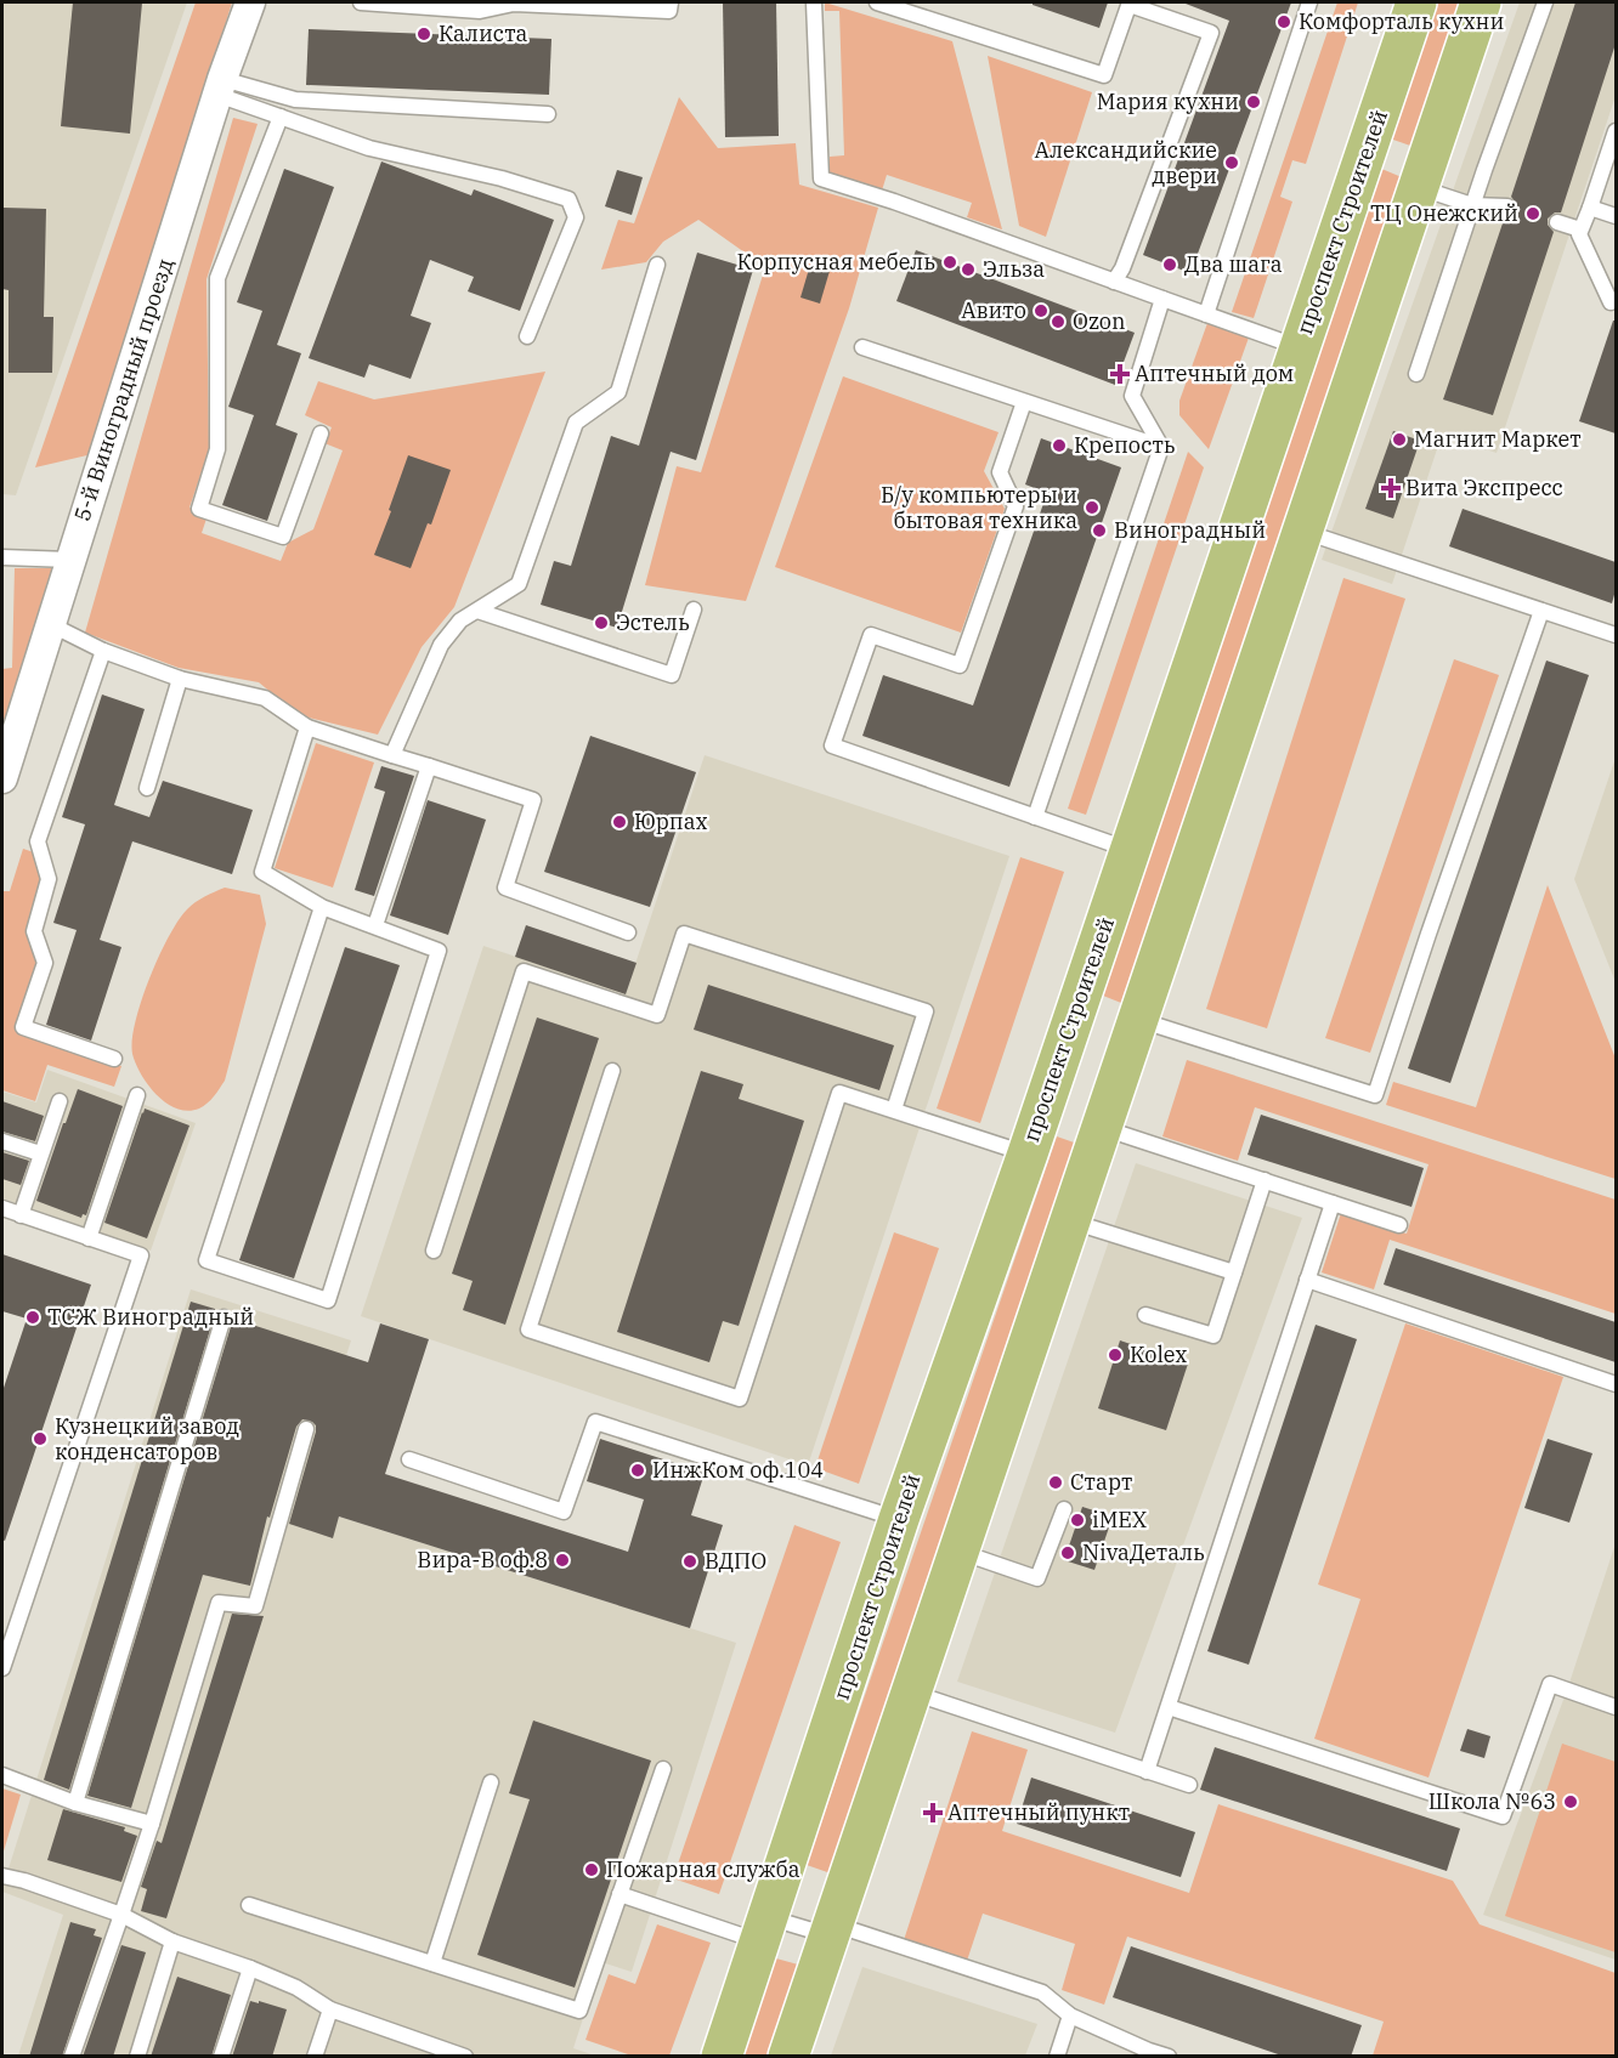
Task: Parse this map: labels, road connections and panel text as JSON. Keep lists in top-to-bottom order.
{
  "streets": {
    "main road": ["проспект Строителей"],
    "street": ["5-й Виноградный проезд"]
  },
  "places": {
    "other": [
      "Комфорталь кухни",
      "Калиста",
      "Мария кухни",
      "Александийские двери",
      "ТЦ Онежский",
      "Корпусная мебель",
      "Два шага",
      "Эльза",
      "Авито",
      "Ozon",
      "Магнит Маркет",
      "Крепость",
      "Б/у компьютеры и бытовая техника",
      "Виноградный",
      "Эстель",
      "Юрпах",
      "ТСЖ Виноградный",
      "Kolex",
      "Кузнецкий завод конденсаторов",
      "ИнжКом оф.104",
      "Старт",
      "iMEX",
      "NivaДеталь",
      "Вира-В оф.8",
      "ВДПО",
      "Школа №63",
      "Пожарная служба"
    ],
    "health": ["Аптечный дом", "Вита Экспресс", "Аптечный пункт"]
  }
}
